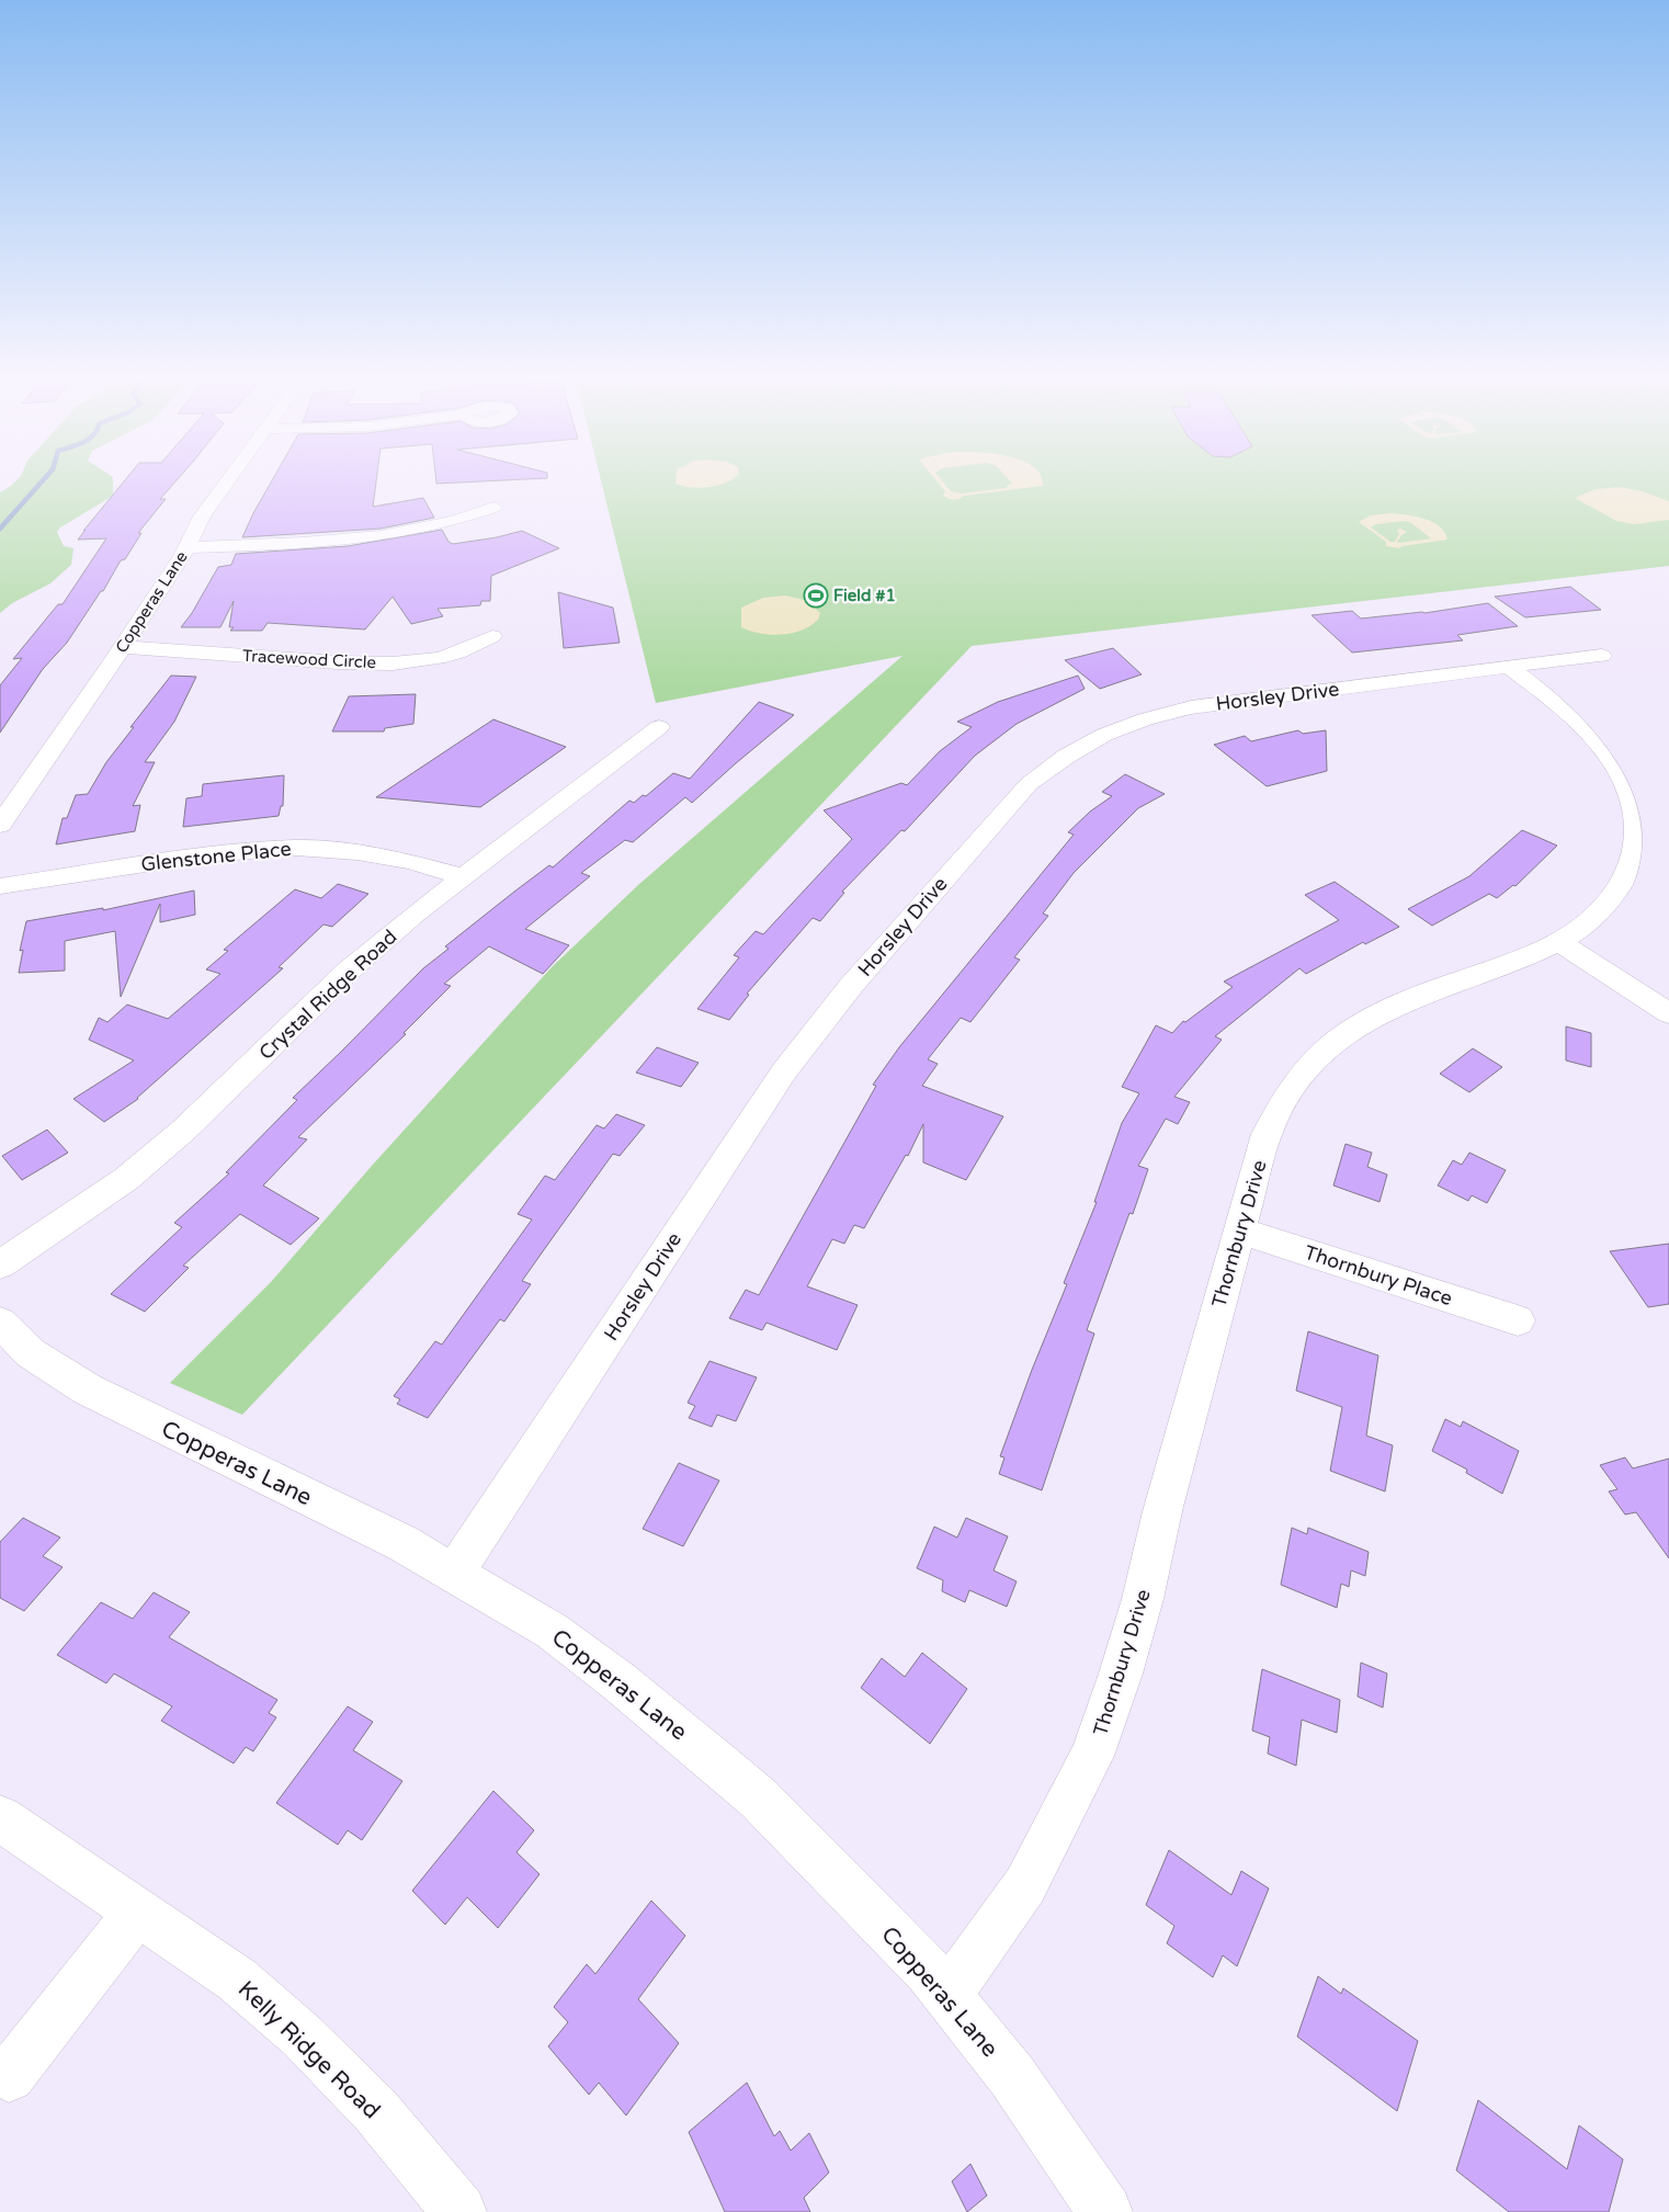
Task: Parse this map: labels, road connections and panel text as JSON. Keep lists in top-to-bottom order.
{
  "streets": {
    "street": [
      "Copperas Lane",
      "Tracewood Circle",
      "Horsley Drive",
      "Glenstone Place",
      "Crystal Ridge Road",
      "Thornbury Drive",
      "Thornbury Place",
      "Kelly Ridge Road"
    ]
  },
  "crossings": [
    ["Copperas Lane", "Tracewood Circle"],
    ["Copperas Lane", "Horsley Drive"],
    ["Copperas Lane", "Thornbury Drive"],
    ["Horsley Drive", "Thornbury Drive"],
    ["Glenstone Place", "Crystal Ridge Road"],
    ["Thornbury Drive", "Thornbury Place"]
  ],
  "places": {
    "sports": ["Field #1"]
  }
}
